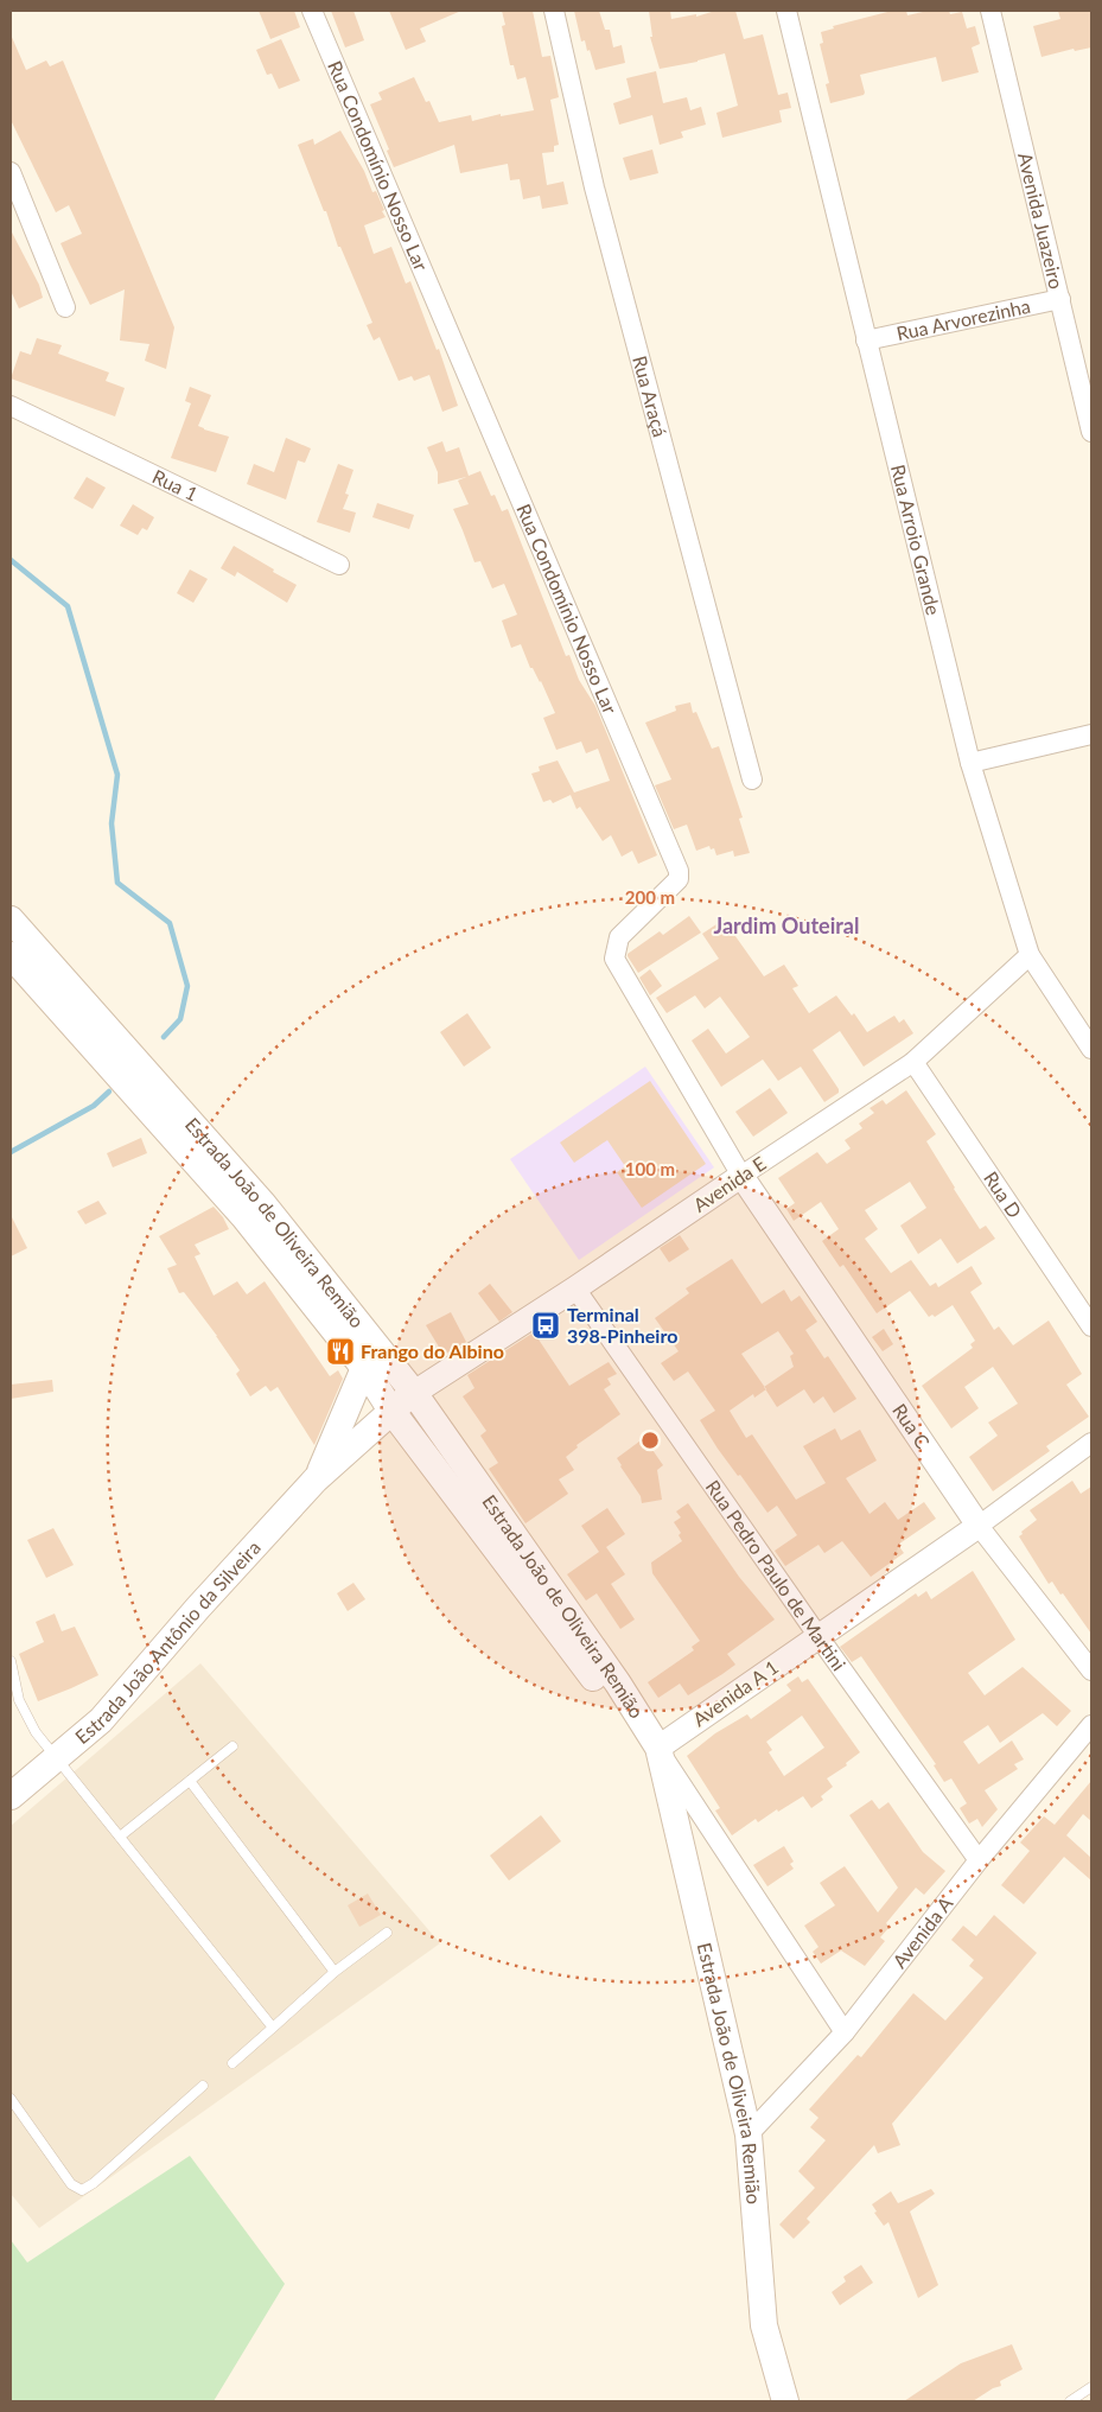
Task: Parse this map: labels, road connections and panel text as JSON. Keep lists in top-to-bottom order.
{
  "streets": {
    "main road": ["Estrada João de Oliveira Remião", "Estrada João Antônio da Silveira"],
    "street": [
      "Rua Condomínio Nosso Lar",
      "Avenida Juazeiro",
      "Rua Arvorezinha",
      "Rua Araçá",
      "Rua 1",
      "Rua Arroio Grande",
      "Avenida E",
      "Rua D",
      "Rua C",
      "Rua Pedro Paulo de Martini",
      "Avenida A 1",
      "Avenida A"
    ]
  },
  "crossings": [
    ["Rua Condomínio Nosso Lar", "Avenida E"],
    ["Rua Condomínio Nosso Lar", "Rua C"],
    ["Avenida Juazeiro", "Rua Arvorezinha"],
    ["Rua Arvorezinha", "Rua Arroio Grande"],
    ["Rua Arroio Grande", "Avenida E"],
    ["Avenida E", "Rua D"],
    ["Avenida E", "Estrada João de Oliveira Remião"],
    ["Avenida E", "Rua C"],
    ["Avenida E", "Rua Pedro Paulo de Martini"],
    ["Avenida E", "Estrada João Antônio da Silveira"],
    ["Estrada João de Oliveira Remião", "Estrada João Antônio da Silveira"],
    ["Estrada João de Oliveira Remião", "Avenida A 1"],
    ["Estrada João de Oliveira Remião", "Avenida A"],
    ["Rua C", "Avenida A 1"],
    ["Rua Pedro Paulo de Martini", "Avenida A 1"],
    ["Rua Pedro Paulo de Martini", "Avenida A"]
  ],
  "districts": ["Jardim Outeiral"],
  "places": {
    "bus stop": ["Terminal 398-Pinheiro"],
    "restaurant": ["Frango do Albino"]
  },
  "rings": ["200 m", "100 m"]
}
